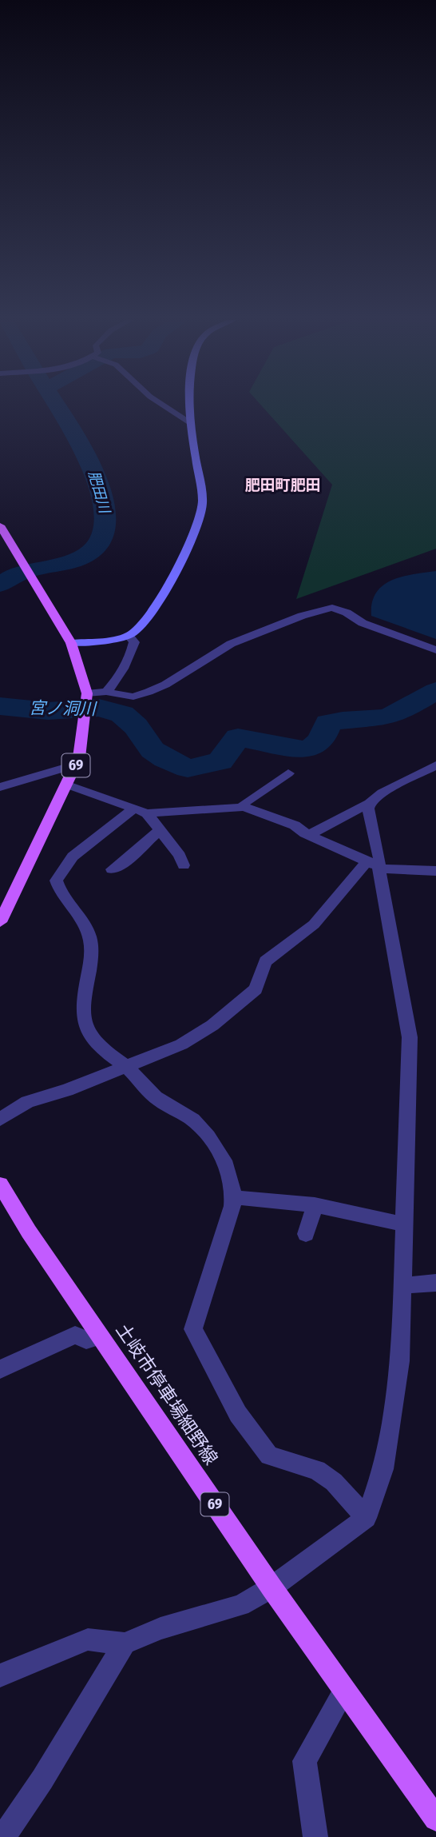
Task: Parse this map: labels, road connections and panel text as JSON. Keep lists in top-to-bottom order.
{
  "streets": {
    "main road": ["69", "土岐市停車場細野線"]
  },
  "districts": ["肥田町肥田"],
  "water": ["肥田川", "宮ノ洞川"]
}
